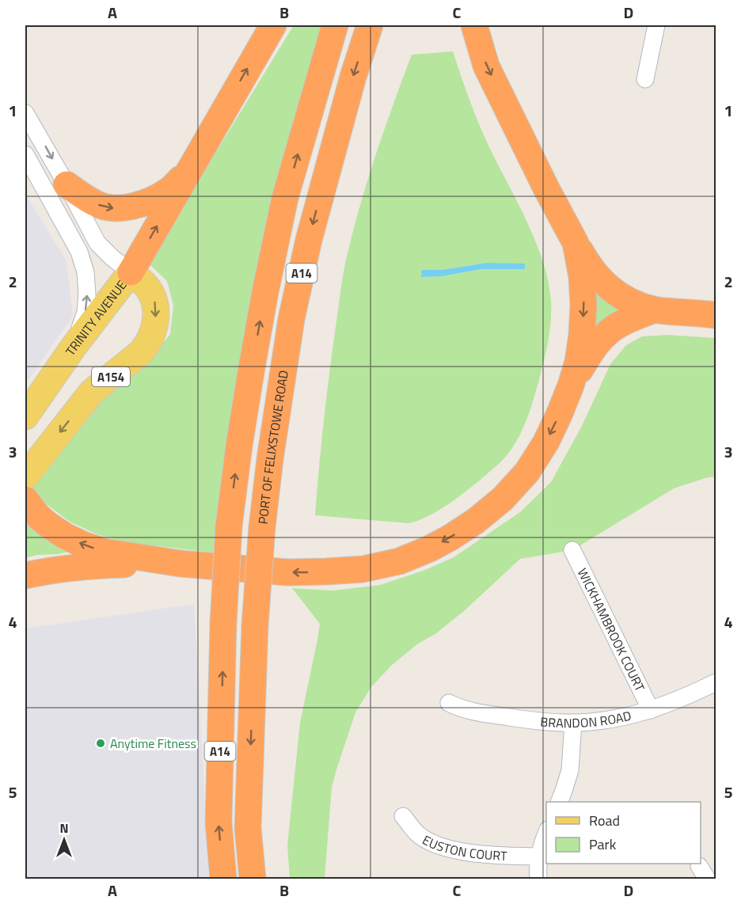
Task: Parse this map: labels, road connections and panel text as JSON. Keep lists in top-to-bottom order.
{
  "streets": {
    "highway": ["A14", "PORT OF FELIXSTOWE ROAD"],
    "main road": ["TRINITY AVENUE", "A154"],
    "street": ["WICKHAMBROOK COURT", "BRANDON ROAD", "EUSTON COURT"]
  },
  "crossings": [
    ["WICKHAMBROOK COURT", "BRANDON ROAD"]
  ],
  "places": ["Anytime Fitness"],
  "legend": ["Road", "Park"],
  "north": "top",
  "grid": {
    "columns": [
      "A",
      "B",
      "C",
      "D"
    ],
    "rows": [
      "1",
      "2",
      "3",
      "4",
      "5"
    ]
  }
}
